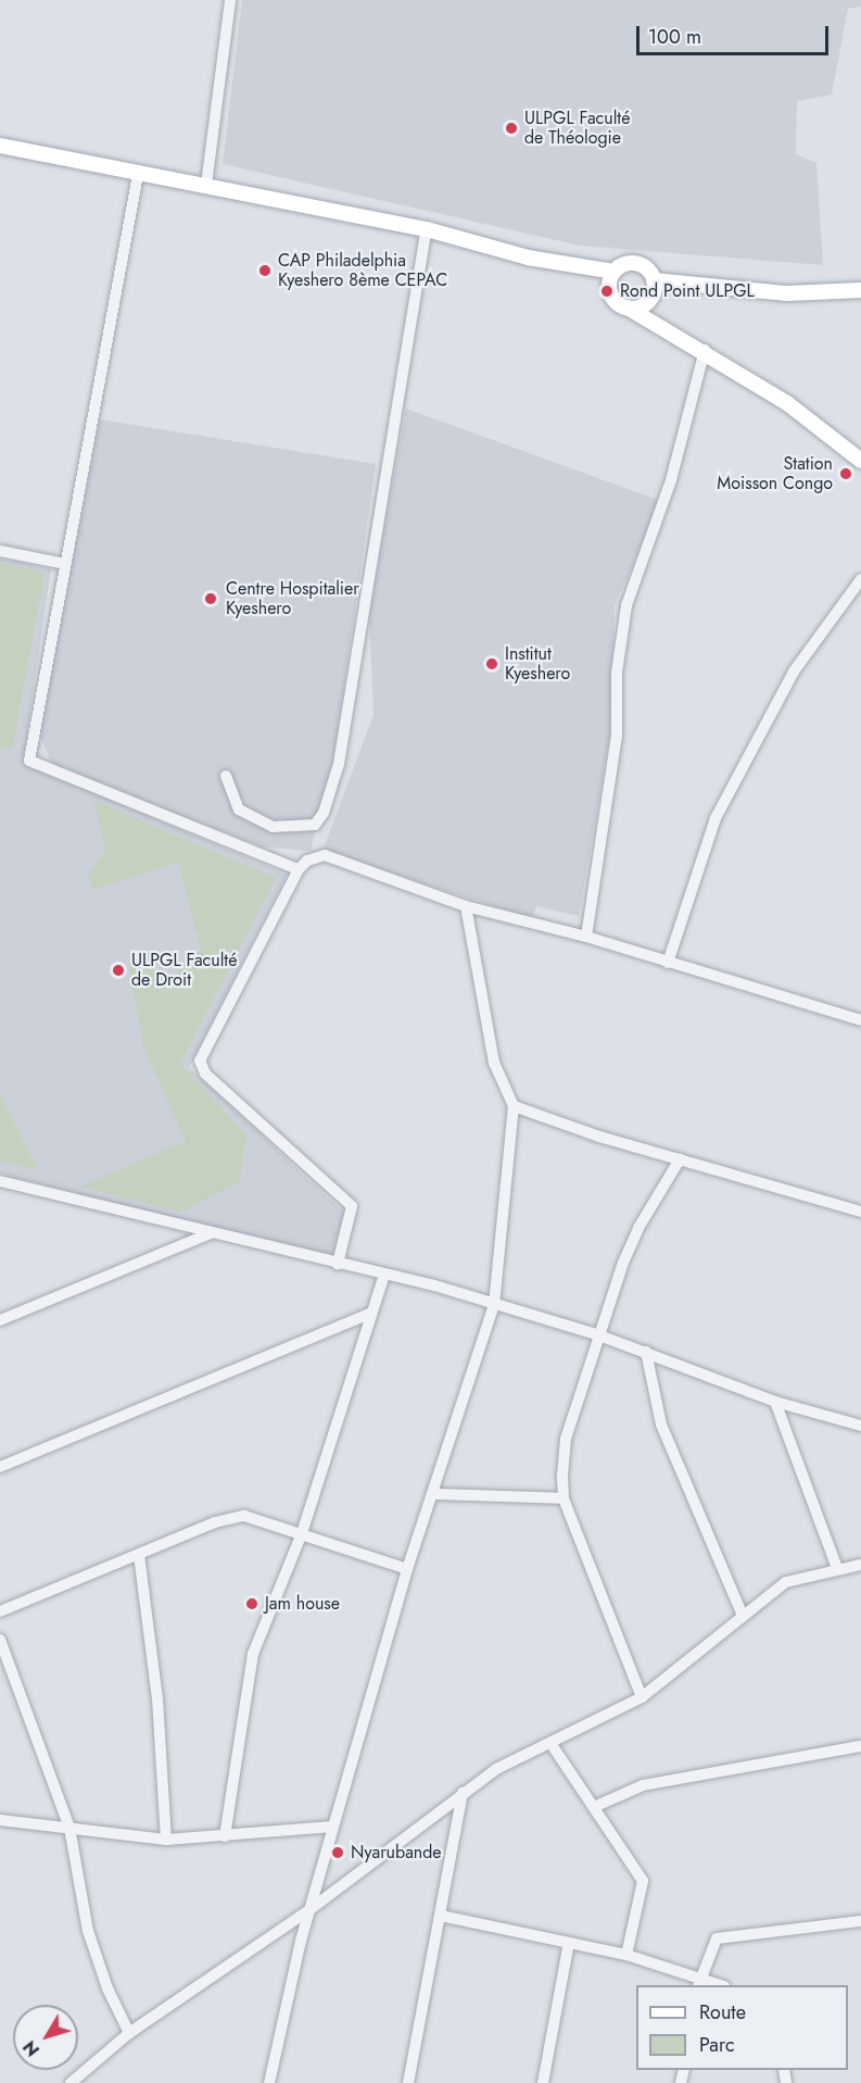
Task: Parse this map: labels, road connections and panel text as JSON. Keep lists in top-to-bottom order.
{
  "places": [
    "ULPGL Faculté de Théologie",
    "CAP Philadelphia Kyeshero 8ème CEPAC",
    "Rond Point ULPGL",
    "Station Moisson Congo",
    "Centre Hospitalier Kyeshero",
    "Institut Kyeshero",
    "ULPGL Faculté de Droit",
    "Jam house",
    "Nyarubande"
  ],
  "legend": ["Route", "Parc"],
  "scale_bar": "100 m",
  "north": "bottom left"
}
